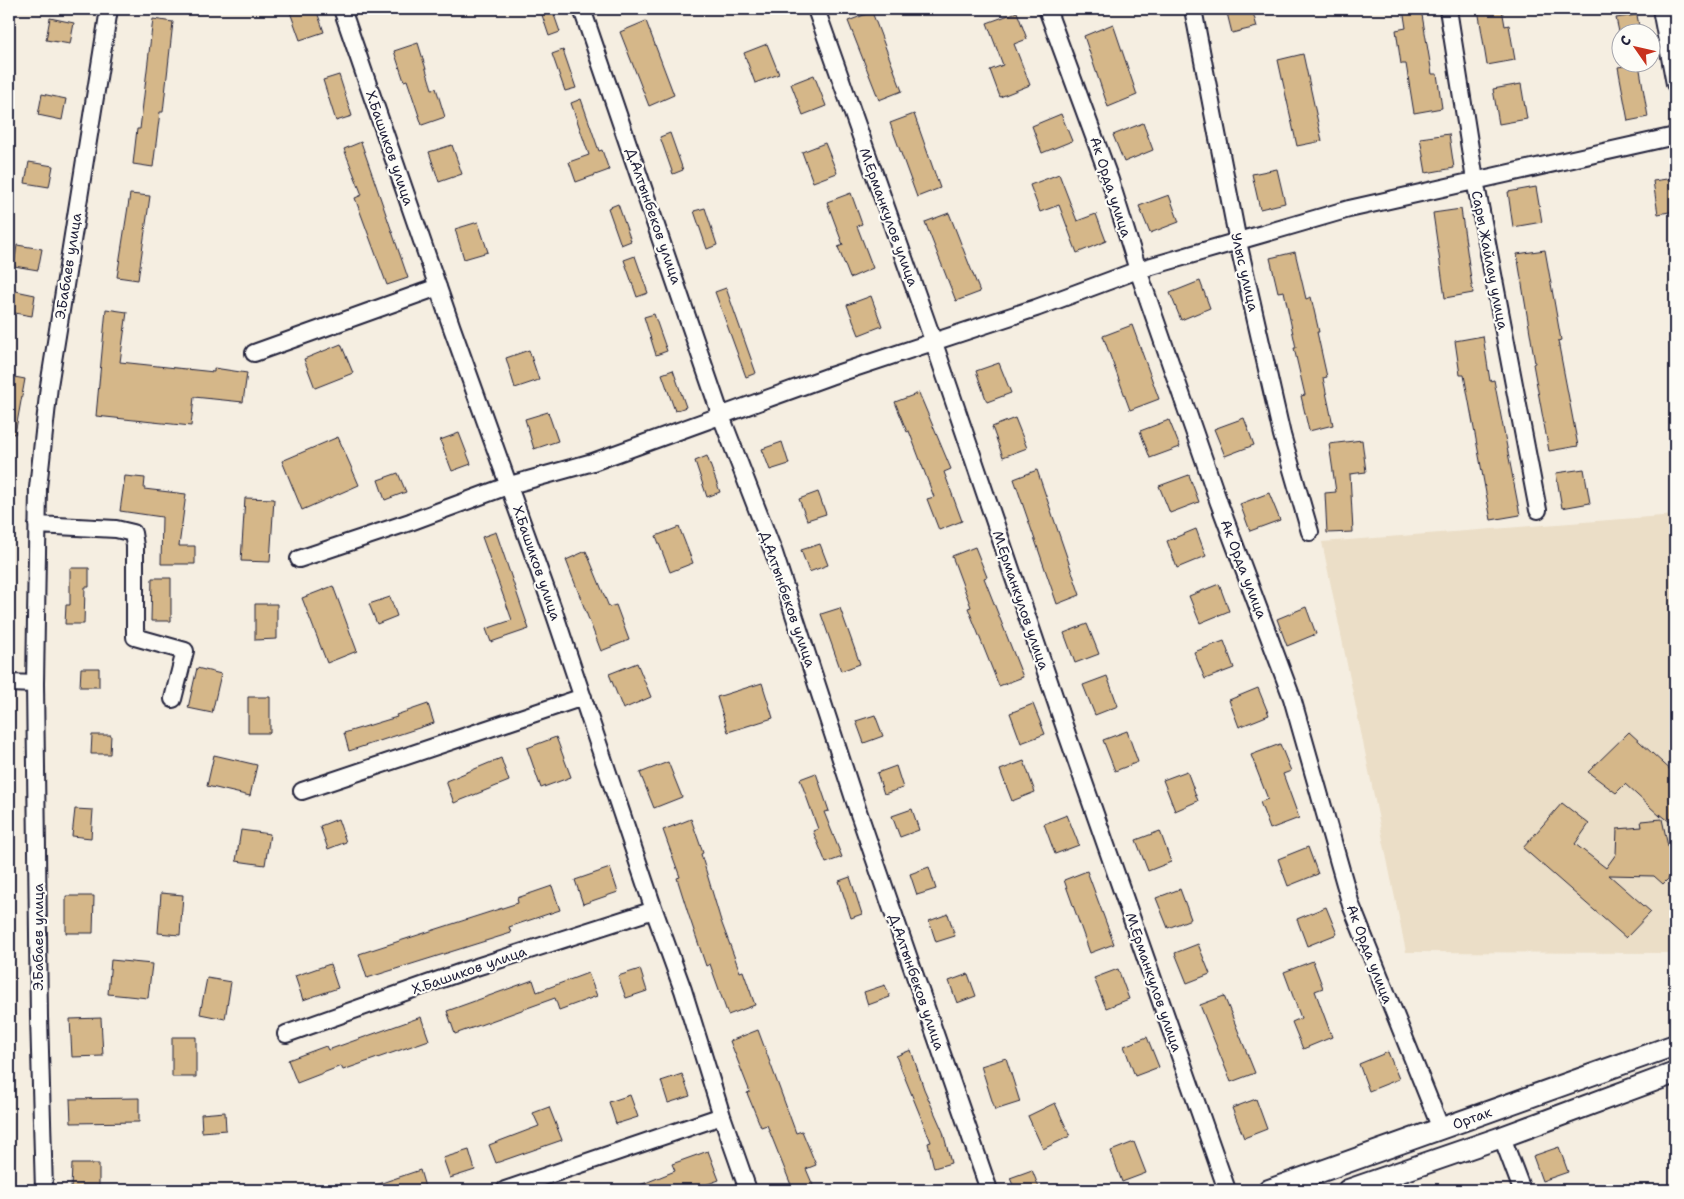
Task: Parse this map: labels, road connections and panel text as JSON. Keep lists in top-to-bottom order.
{
  "streets": {
    "street": [
      "Х.Башиков улица",
      "Ак Орда улица",
      "Д.Алтынбеков улица",
      "М.Ерманкулов улица",
      "Сары Жайлау улица",
      "Э.Бабаев улица",
      "Улыс улица",
      "Ортак"
    ]
  },
  "crossings": [
    ["Ак Орда улица", "Ортак"]
  ],
  "north": "top left"
}
